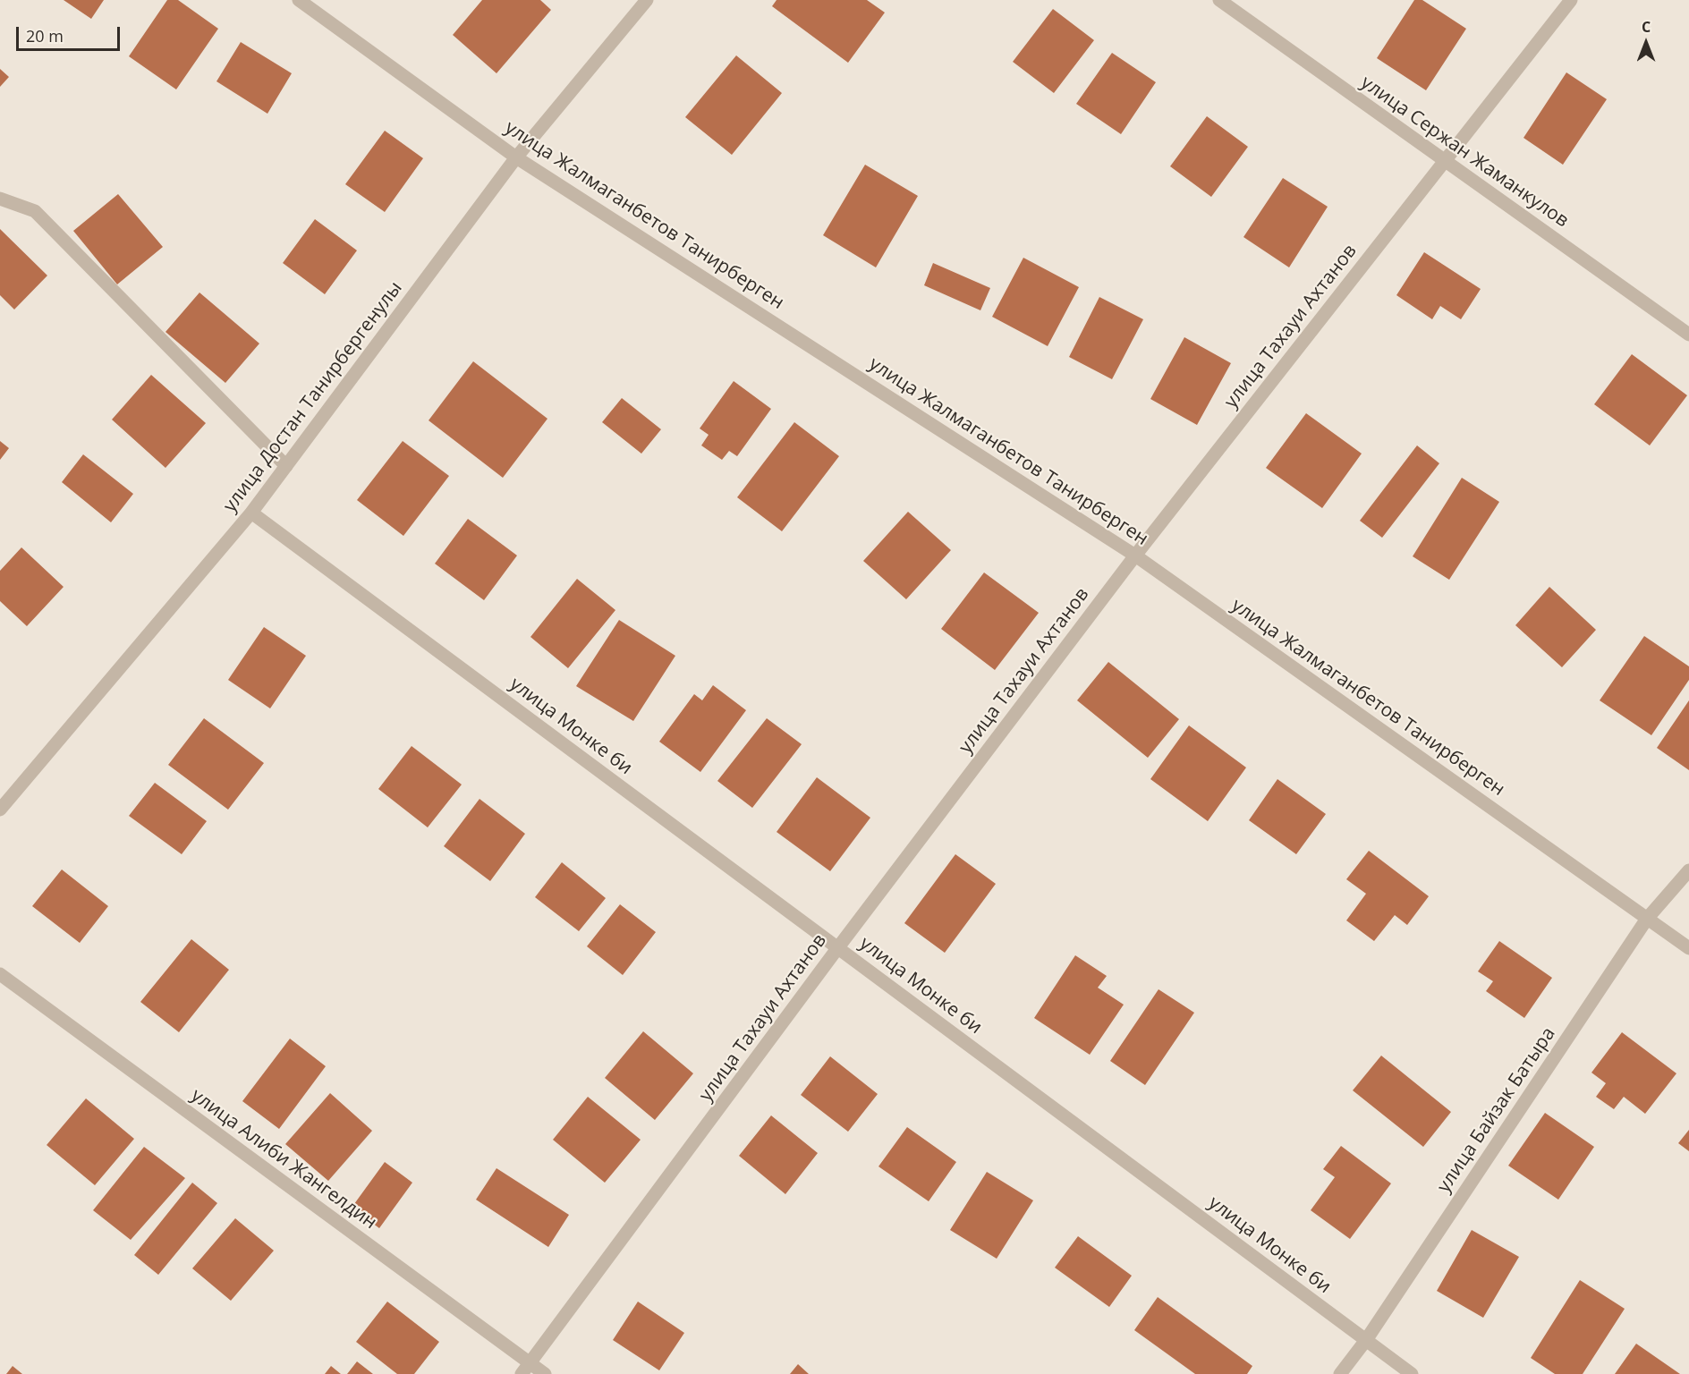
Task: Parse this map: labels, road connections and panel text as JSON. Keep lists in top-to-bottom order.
{
  "streets": {
    "street": [
      "улица Сержан Жаманкулов",
      "улица Жалмаганбетов Танирберген",
      "улица Тахауи Ахтанов",
      "улица Достан Танирбергенулы",
      "улица Монке би",
      "улица Байзак Батыра",
      "улица Алиби Жангелдин"
    ]
  },
  "crossings": [
    ["улица Сержан Жаманкулов", "улица Тахауи Ахтанов"],
    ["улица Жалмаганбетов Танирберген", "улица Тахауи Ахтанов"],
    ["улица Жалмаганбетов Танирберген", "улица Достан Танирбергенулы"],
    ["улица Жалмаганбетов Танирберген", "улица Байзак Батыра"],
    ["улица Тахауи Ахтанов", "улица Монке би"],
    ["улица Тахауи Ахтанов", "улица Алиби Жангелдин"],
    ["улица Достан Танирбергенулы", "улица Монке би"],
    ["улица Монке би", "улица Байзак Батыра"]
  ],
  "scale_bar": "20 m",
  "north": "top"
}
